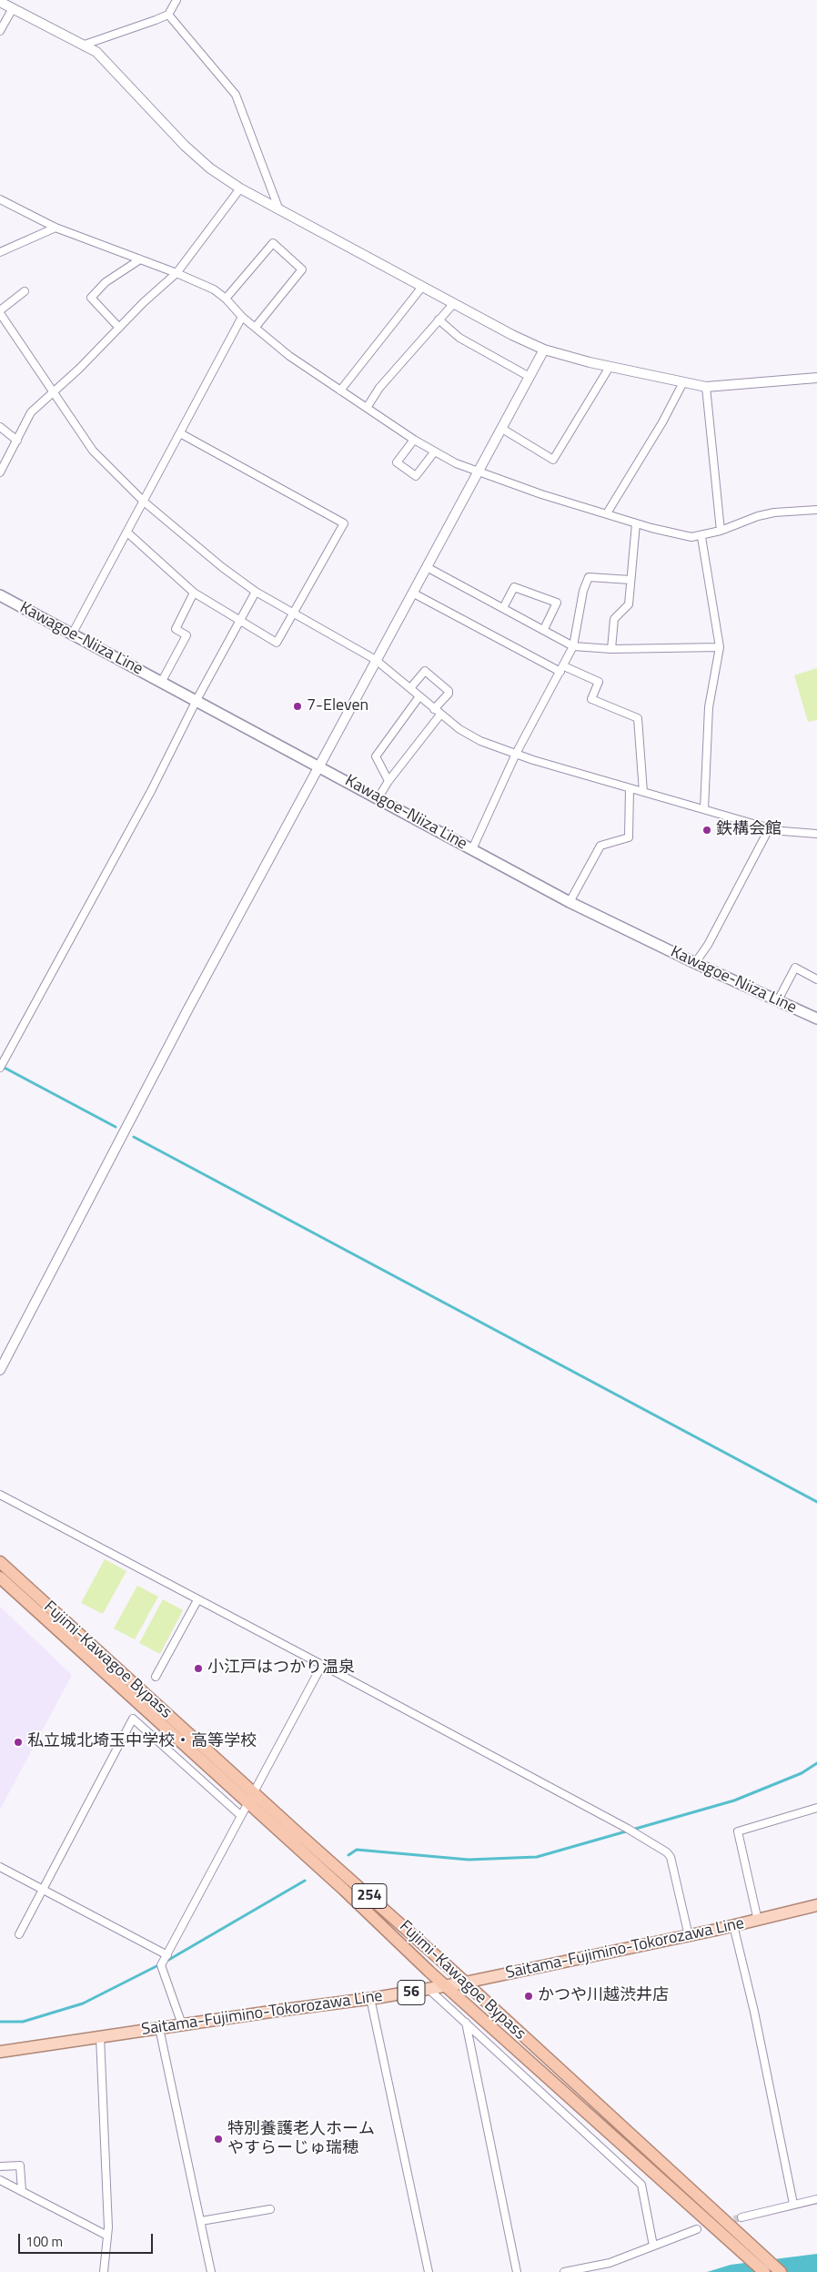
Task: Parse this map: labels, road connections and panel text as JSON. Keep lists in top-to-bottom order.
{
  "streets": {
    "highway": ["Fujimi-Kawagoe Bypass", "254"],
    "main road": ["Kawagoe-Niiza Line", "Saitama-Fujimino-Tokorozawa Line", "56"]
  },
  "crossings": [
    ["Fujimi-Kawagoe Bypass", "Saitama-Fujimino-Tokorozawa Line"]
  ],
  "places": [
    "7-Eleven",
    "鉄構会館",
    "小江戸はつかり温泉",
    "私立城北埼玉中学校・高等学校",
    "かつや川越渋井店",
    "特別養護老人ホーム やすらーじゅ瑞穂"
  ],
  "scale_bar": "100 m"
}
